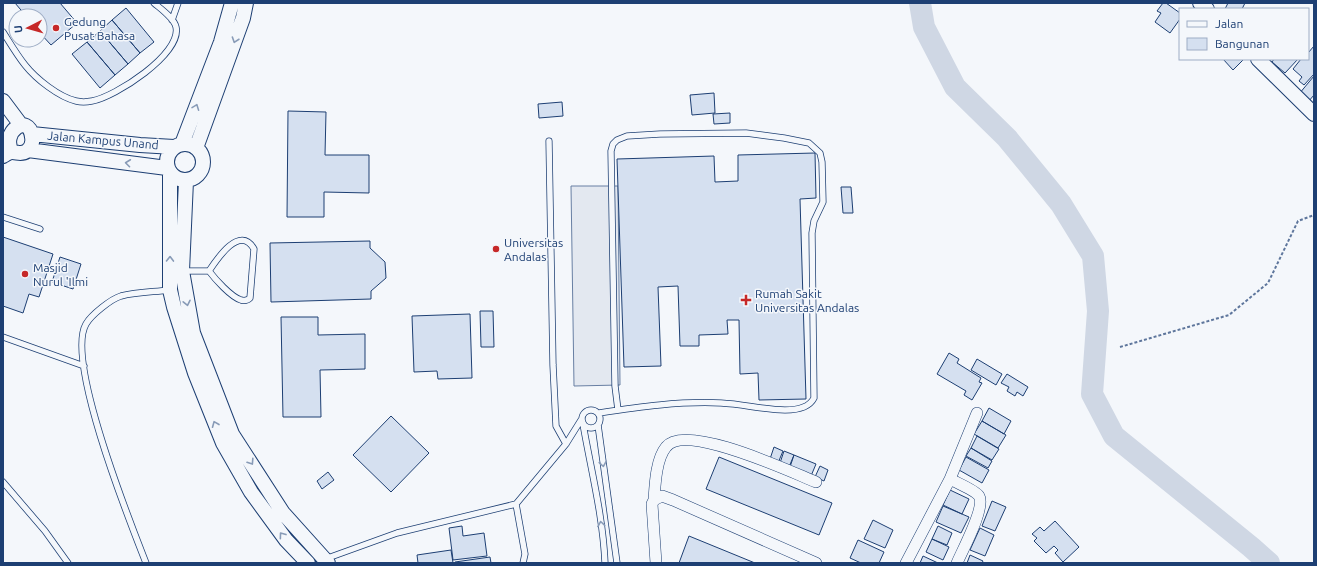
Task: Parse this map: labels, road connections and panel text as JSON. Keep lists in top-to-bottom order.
{
  "streets": {
    "street": ["Jalan Kampus Unand"]
  },
  "places": {
    "other": ["Gedung Pusat Bahasa", "Universitas Andalas", "Masjid Nurul 'Ilmi"],
    "health": ["Rumah Sakit Universitas Andalas"]
  },
  "legend": ["Jalan", "Bangunan"],
  "north": "left"
}
